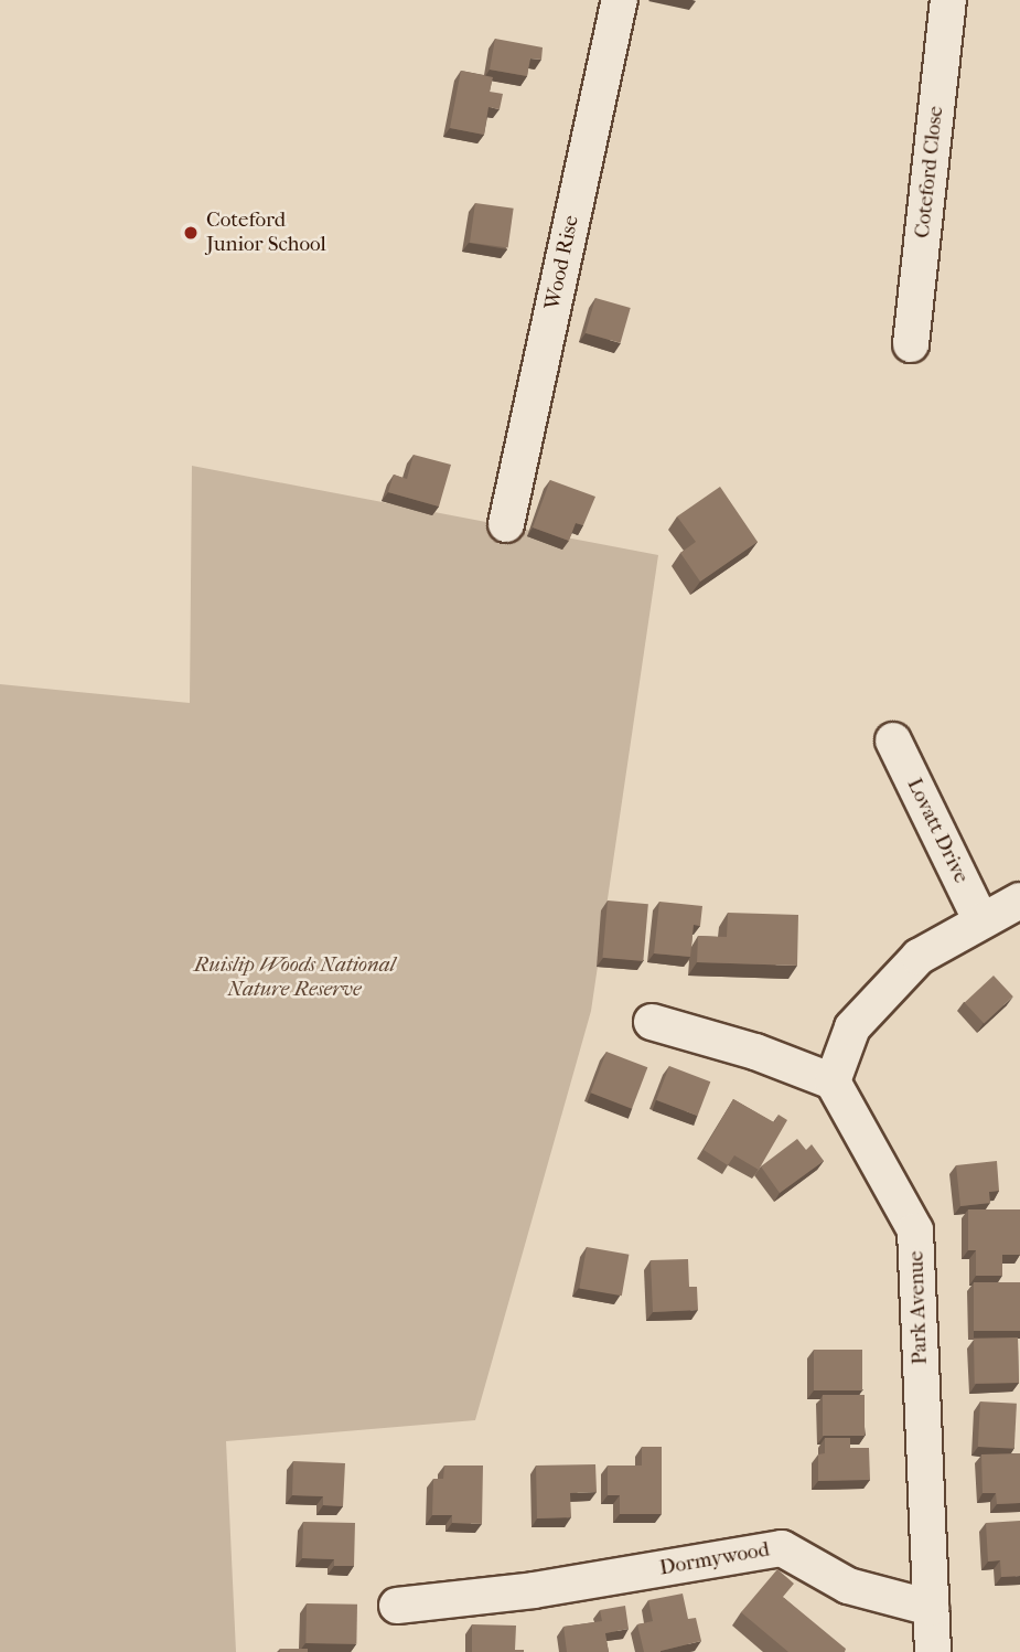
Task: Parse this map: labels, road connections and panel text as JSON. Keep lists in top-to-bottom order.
{
  "streets": {
    "street": [
      "Coteford Close",
      "Wood Rise",
      "Lovatt Drive",
      "Park Avenue",
      "Dormywood"
    ]
  },
  "crossings": [
    ["Park Avenue", "Dormywood"]
  ],
  "parks": ["Ruislip Woods National Nature Reserve"],
  "places": ["Coteford Junior School"]
}
